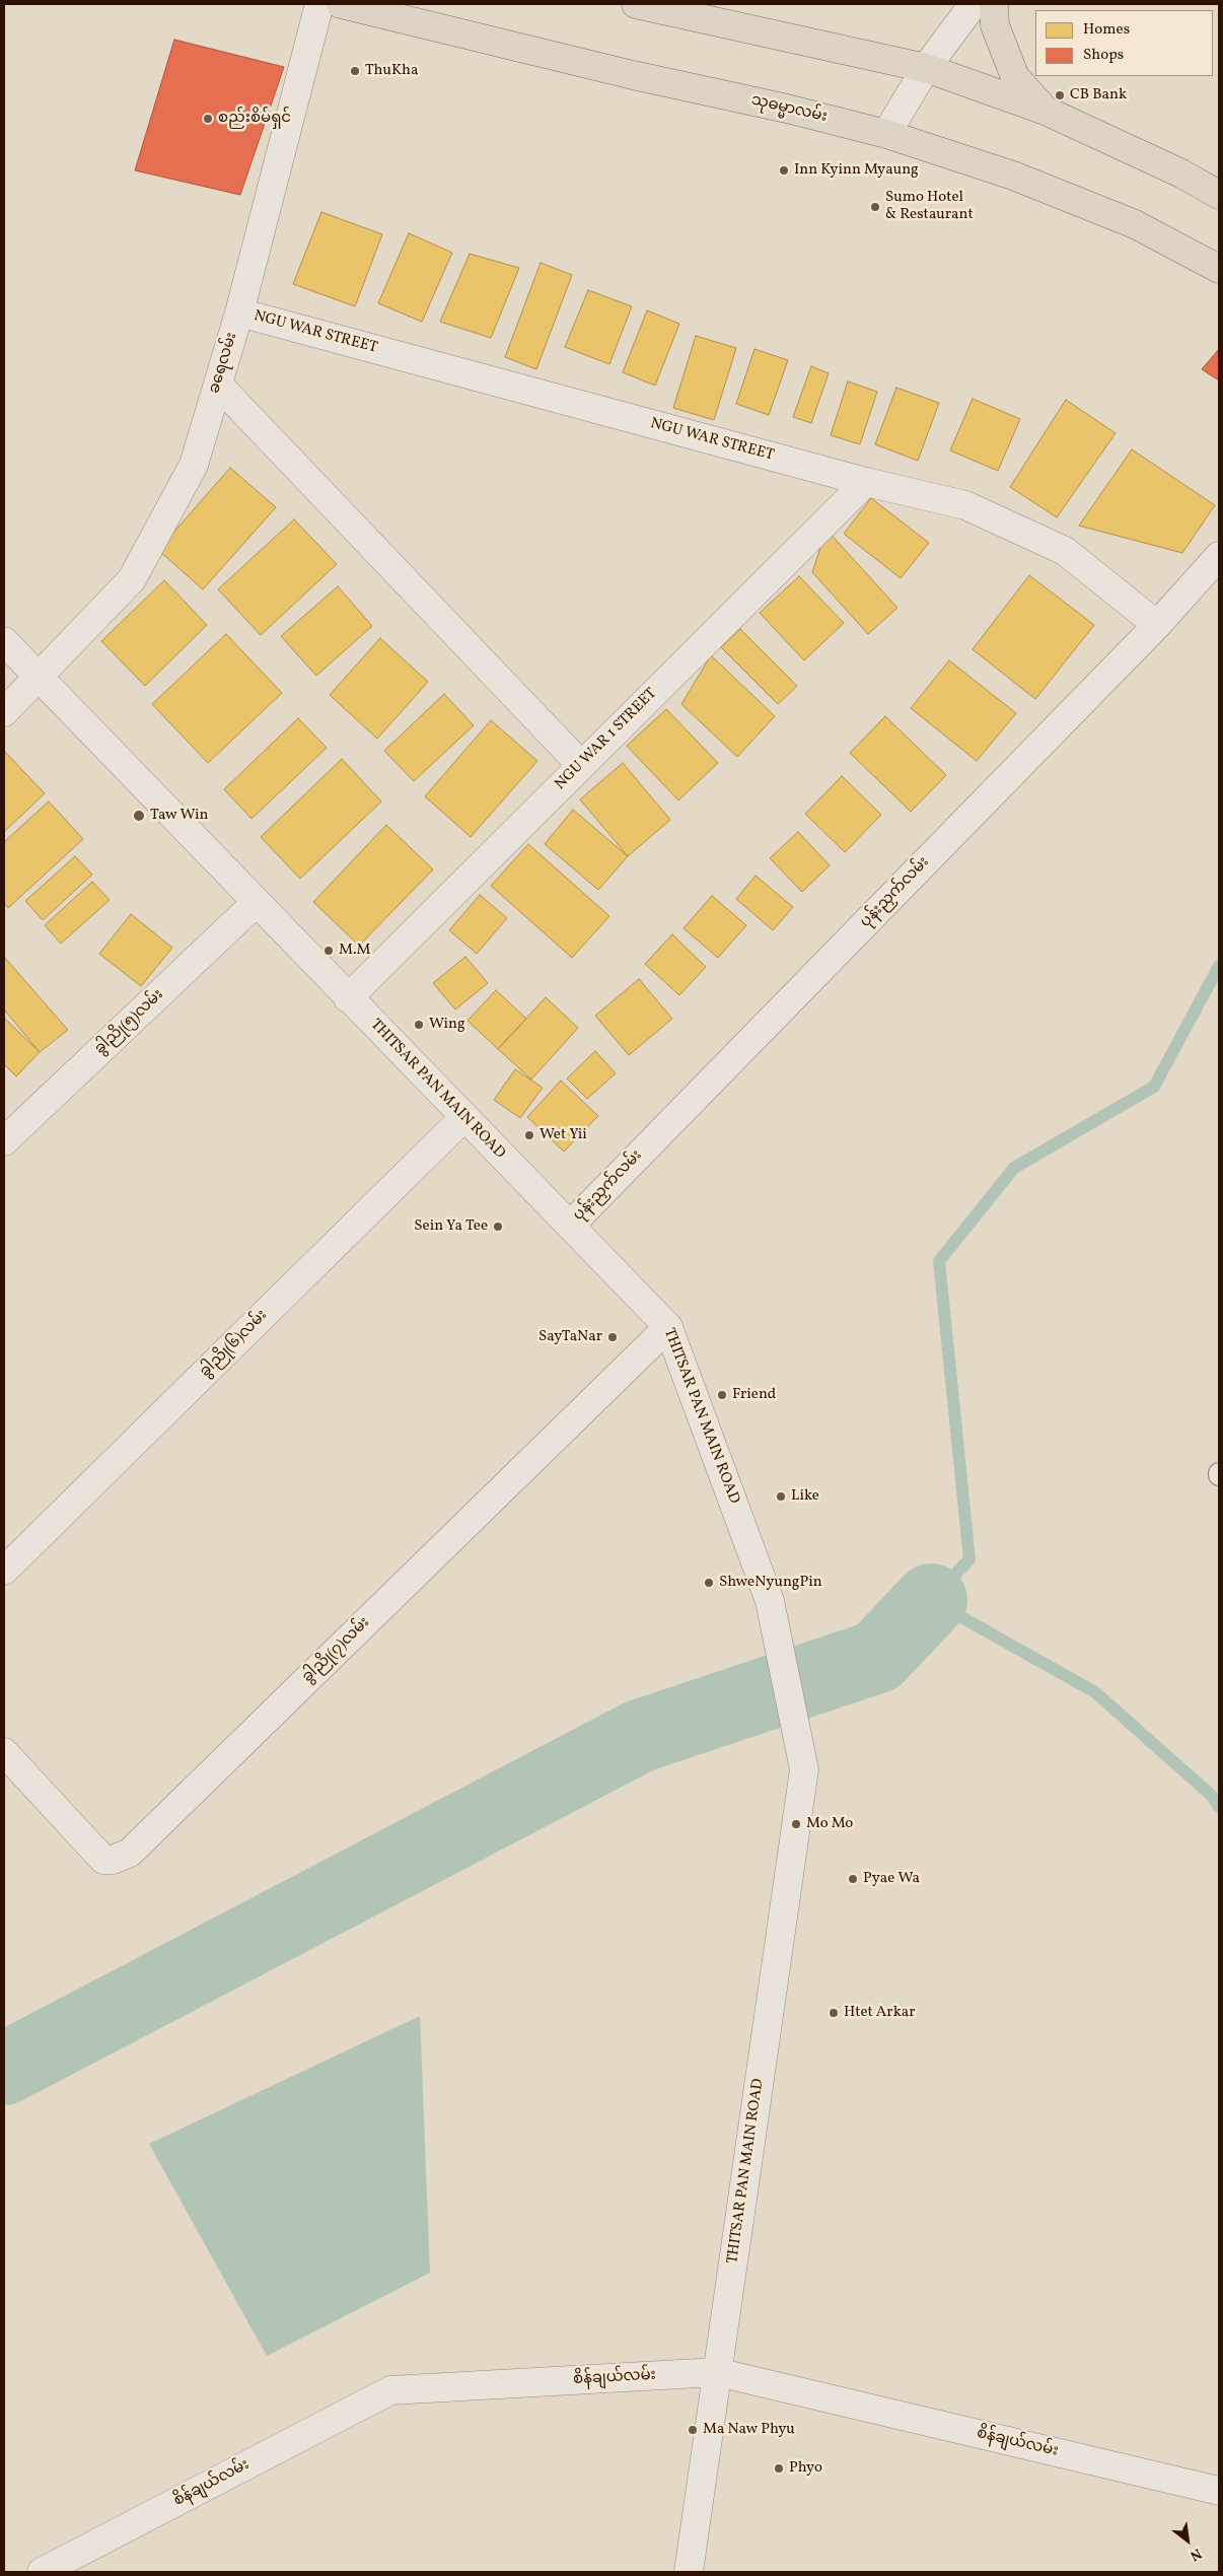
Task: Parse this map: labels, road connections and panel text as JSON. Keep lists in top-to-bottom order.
{
  "streets": {
    "main road": ["သုဓမ္မာလမ်း"],
    "street": [
      "NGU WAR STREET",
      "ခရေလမ်း",
      "NGU WAR 1 STREET",
      "ပုန်းညှက်လမ်း",
      "ခွါညို(၅)လမ်း",
      "THITSAR PAN MAIN ROAD",
      "ခွါညို(၆)လမ်း",
      "ခွါညို(၇)လမ်း",
      "စိန်ချယ်လမ်း"
    ]
  },
  "crossings": [
    ["NGU WAR STREET", "ခရေလမ်း"],
    ["NGU WAR STREET", "NGU WAR 1 STREET"],
    ["NGU WAR STREET", "ပုန်းညှက်လမ်း"],
    ["ခရေလမ်း", "THITSAR PAN MAIN ROAD"],
    ["NGU WAR 1 STREET", "THITSAR PAN MAIN ROAD"],
    ["ပုန်းညှက်လမ်း", "THITSAR PAN MAIN ROAD"],
    ["ခွါညို(၅)လမ်း", "THITSAR PAN MAIN ROAD"],
    ["THITSAR PAN MAIN ROAD", "ခွါညို(၆)လမ်း"],
    ["THITSAR PAN MAIN ROAD", "ခွါညို(၇)လမ်း"],
    ["THITSAR PAN MAIN ROAD", "စိန်ချယ်လမ်း"]
  ],
  "places": [
    "ThuKha",
    "CB Bank",
    "စည်းစိမ်ရှင်",
    "Inn Kyinn Myaung",
    "Sumo Hotel & Restaurant",
    "Taw Win",
    "M.M",
    "Wing",
    "Wet Yii",
    "Sein Ya Tee",
    "SayTaNar",
    "Friend",
    "Like",
    "ShweNyungPin",
    "Mo Mo",
    "Pyae Wa",
    "Htet Arkar",
    "Ma Naw Phyu",
    "Phyo"
  ],
  "legend": ["Homes", "Shops"],
  "north": "bottom right"
}
